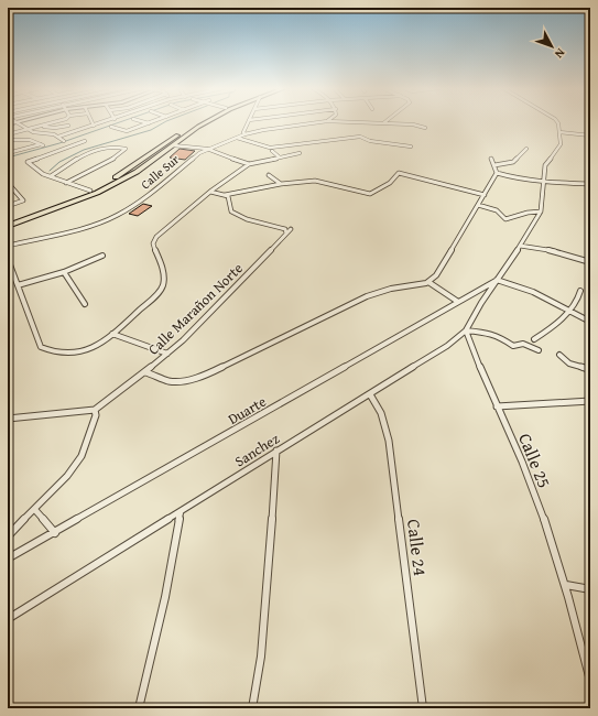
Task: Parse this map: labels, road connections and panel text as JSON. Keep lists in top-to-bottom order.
{
  "streets": {
    "street": [
      "Calle Sur",
      "Calle Marañon Norte",
      "Duarte",
      "Sanchez",
      "Calle 25",
      "Calle 24"
    ]
  },
  "crossings": [
    ["Duarte", "Sanchez"],
    ["Sanchez", "Calle 25"],
    ["Sanchez", "Calle 24"]
  ],
  "north": "bottom right"
}
